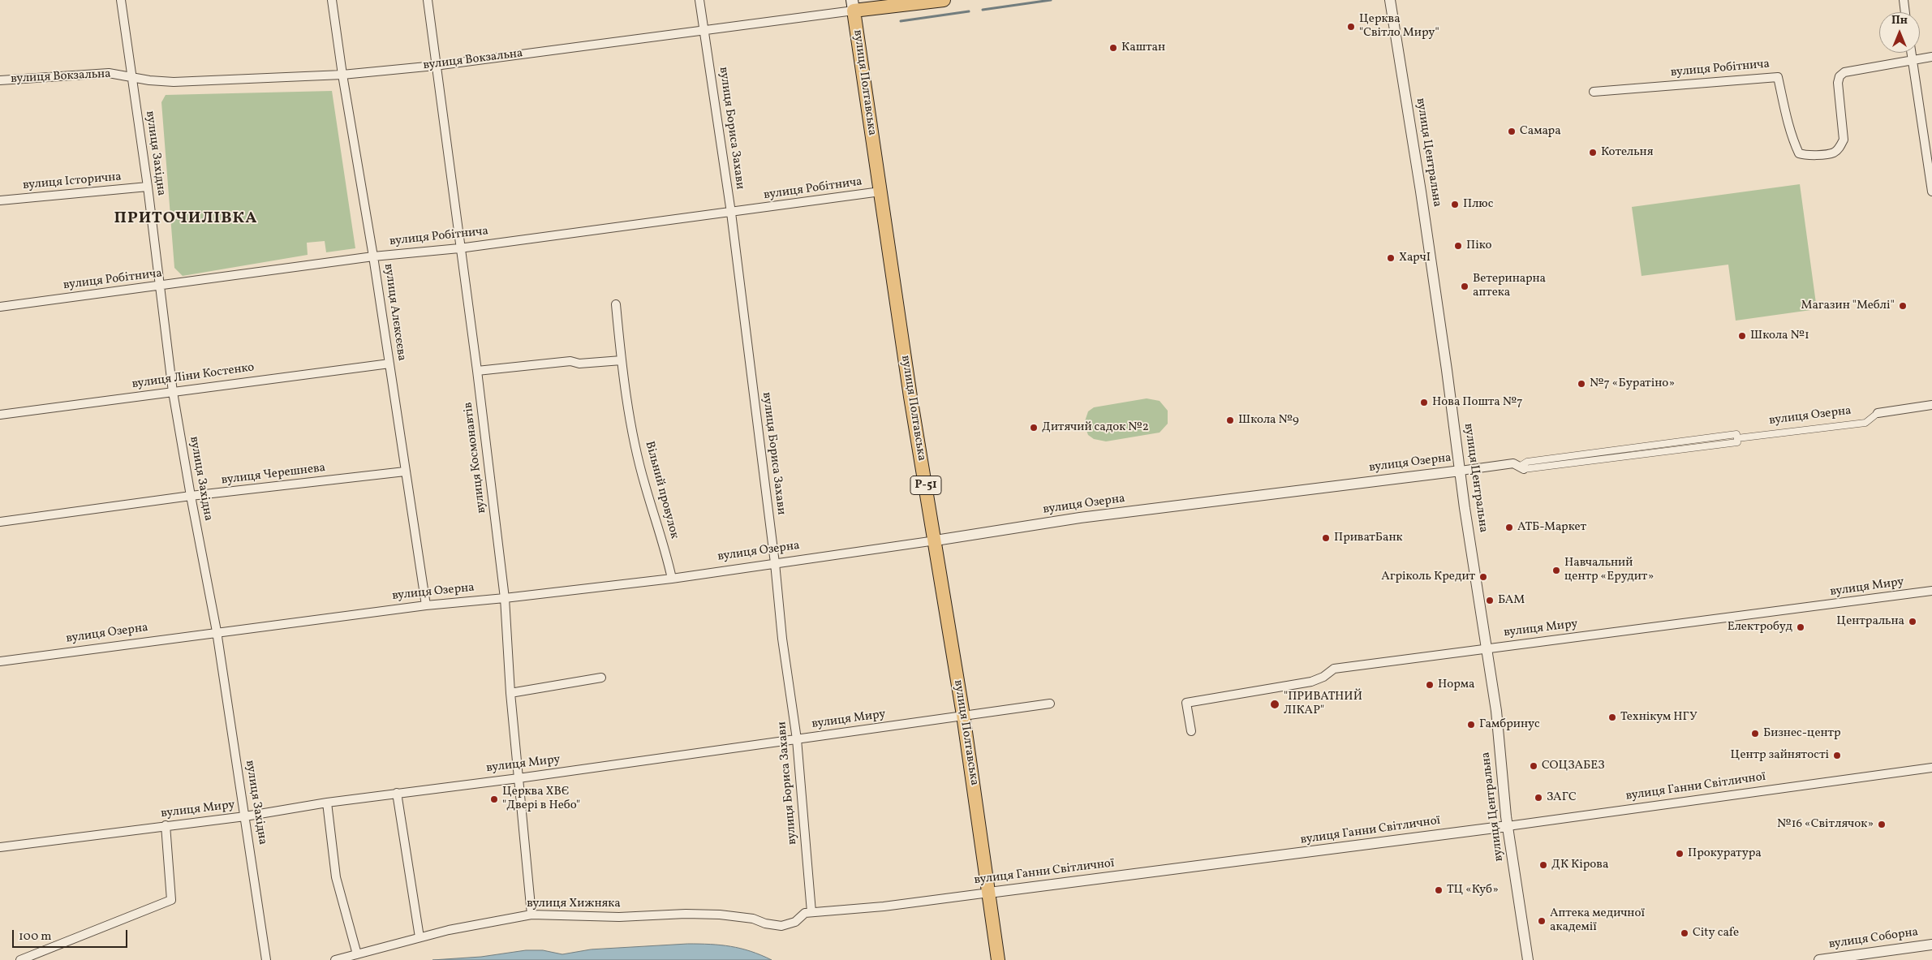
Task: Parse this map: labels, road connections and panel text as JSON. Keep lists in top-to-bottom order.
{
  "streets": {
    "main road": ["вулиця Вокзальна", "вулиця Полтавська", "Р-51"],
    "street": [
      "вулиця Робітнича",
      "вулиця Бориса Захави",
      "вулиця Центральна",
      "вулиця Західна",
      "вулиця Історична",
      "вулиця Алєксєєва",
      "вулиця Ліни Костенко",
      "вулиця Озерна",
      "вулиця Космонавтів",
      "вулиця Черешнева",
      "Вільний провулок",
      "вулиця Миру",
      "вулиця Ганни Світличної",
      "вулиця Хижняка",
      "вулиця Соборна"
    ]
  },
  "crossings": [
    ["вулиця Вокзальна", "вулиця Полтавська"],
    ["вулиця Вокзальна", "вулиця Бориса Захави"],
    ["вулиця Вокзальна", "вулиця Західна"],
    ["вулиця Вокзальна", "вулиця Алєксєєва"],
    ["вулиця Вокзальна", "вулиця Космонавтів"],
    ["вулиця Робітнича", "вулиця Полтавська"],
    ["вулиця Робітнича", "вулиця Бориса Захави"],
    ["вулиця Робітнича", "вулиця Західна"],
    ["вулиця Робітнича", "вулиця Алєксєєва"],
    ["вулиця Робітнича", "вулиця Космонавтів"],
    ["вулиця Полтавська", "вулиця Озерна"],
    ["вулиця Полтавська", "вулиця Миру"],
    ["вулиця Полтавська", "вулиця Ганни Світличної"],
    ["вулиця Бориса Захави", "вулиця Озерна"],
    ["вулиця Бориса Захави", "вулиця Миру"],
    ["вулиця Бориса Захави", "вулиця Ганни Світличної"],
    ["вулиця Бориса Захави", "вулиця Хижняка"],
    ["вулиця Центральна", "вулиця Озерна"],
    ["вулиця Центральна", "вулиця Миру"],
    ["вулиця Центральна", "вулиця Ганни Світличної"],
    ["вулиця Західна", "вулиця Історична"],
    ["вулиця Західна", "вулиця Ліни Костенко"],
    ["вулиця Західна", "вулиця Озерна"],
    ["вулиця Західна", "вулиця Черешнева"],
    ["вулиця Західна", "вулиця Миру"],
    ["вулиця Алєксєєва", "вулиця Ліни Костенко"],
    ["вулиця Алєксєєва", "вулиця Озерна"],
    ["вулиця Алєксєєва", "вулиця Черешнева"],
    ["вулиця Озерна", "вулиця Космонавтів"],
    ["вулиця Озерна", "Вільний провулок"],
    ["вулиця Космонавтів", "вулиця Миру"],
    ["вулиця Космонавтів", "вулиця Хижняка"],
    ["вулиця Ганни Світличної", "вулиця Хижняка"]
  ],
  "districts": ["ПРИТОЧИЛІВКА"],
  "places": [
    "Церква \"Світло Миру\"",
    "Каштан",
    "Самара",
    "Котельня",
    "Плюс",
    "Піко",
    "ХарчI",
    "Ветеринарна аптека",
    "Магазин \"Меблі\"",
    "Школа №1",
    "№7 «Буратіно»",
    "Нова Пошта №7",
    "Школа №9",
    "Дитячий садок №2",
    "АТБ-Маркет",
    "ПриватБанк",
    "Навчальний центр «Ерудит»",
    "Агріколь Кредит",
    "БАМ",
    "Центральна",
    "Електробуд",
    "Норма",
    "\"ПРИВАТНИЙ ЛІКАР\"",
    "Технікум НГУ",
    "Гамбринус",
    "Бизнес-центр",
    "Центр зайнятості",
    "СОЦЗАБЕЗ",
    "ЗАГС",
    "Церква ХВЄ \"Двері в Небо\"",
    "№16 «Світлячок»",
    "Прокуратура",
    "ДК Кірова",
    "ТЦ «Куб»",
    "Аптека медичної академії",
    "City cafe"
  ],
  "scale_bar": "100 m",
  "north": "top"
}
